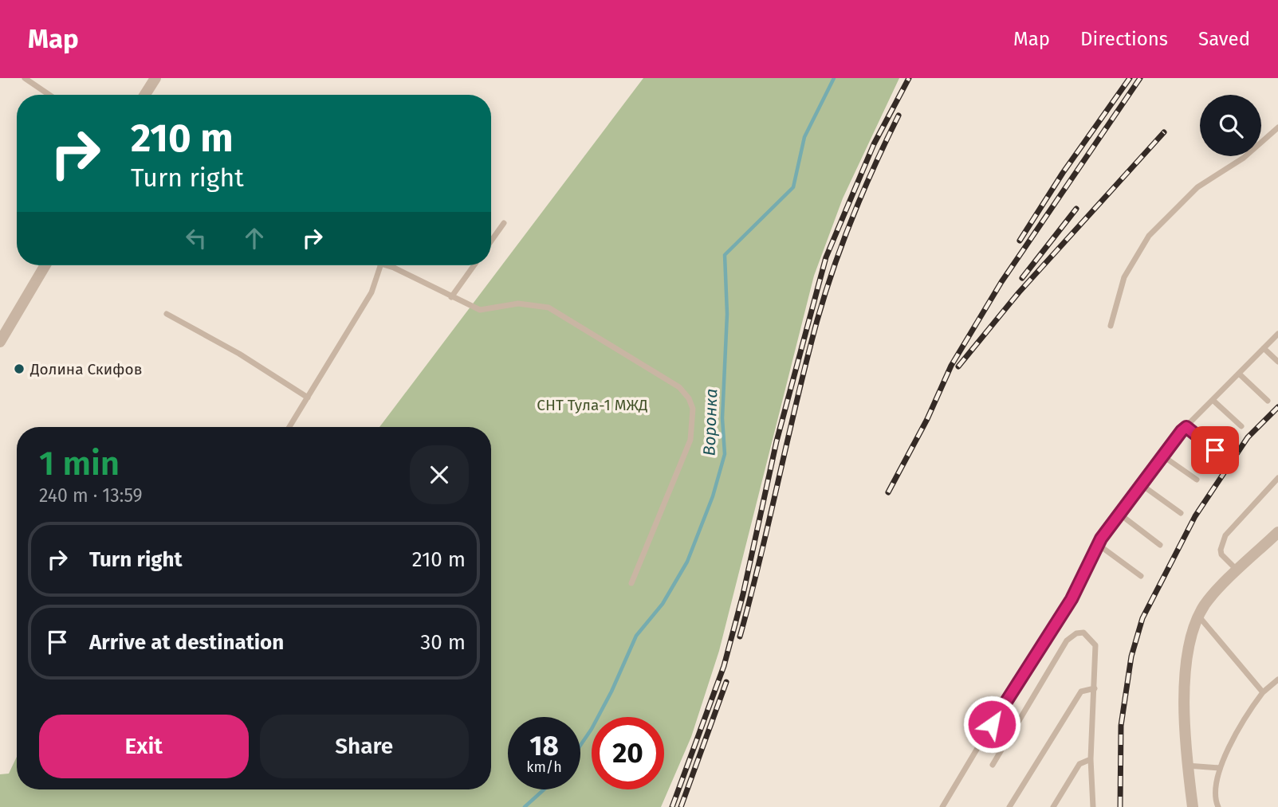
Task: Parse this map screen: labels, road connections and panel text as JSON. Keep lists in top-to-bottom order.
{
  "water": ["Воронка"],
  "parks": ["СНТ Тула-1 МЖД"],
  "places": ["Долина Скифов"],
  "page": {
    "header": "Map",
    "nav": ["Map", "Directions", "Saved"],
    "turn": ["210 m", "Turn right"],
    "heading": ["1 min", "240 m · 13:59"],
    "list": [
      {
        "name": "Turn right",
        "value": "210 m"
      },
      {
        "name": "Arrive at destination",
        "value": "30 m"
      }
    ],
    "buttons": ["Exit", "Share"],
    "speed": "18 km/h",
    "limit": "20"
  }
}
